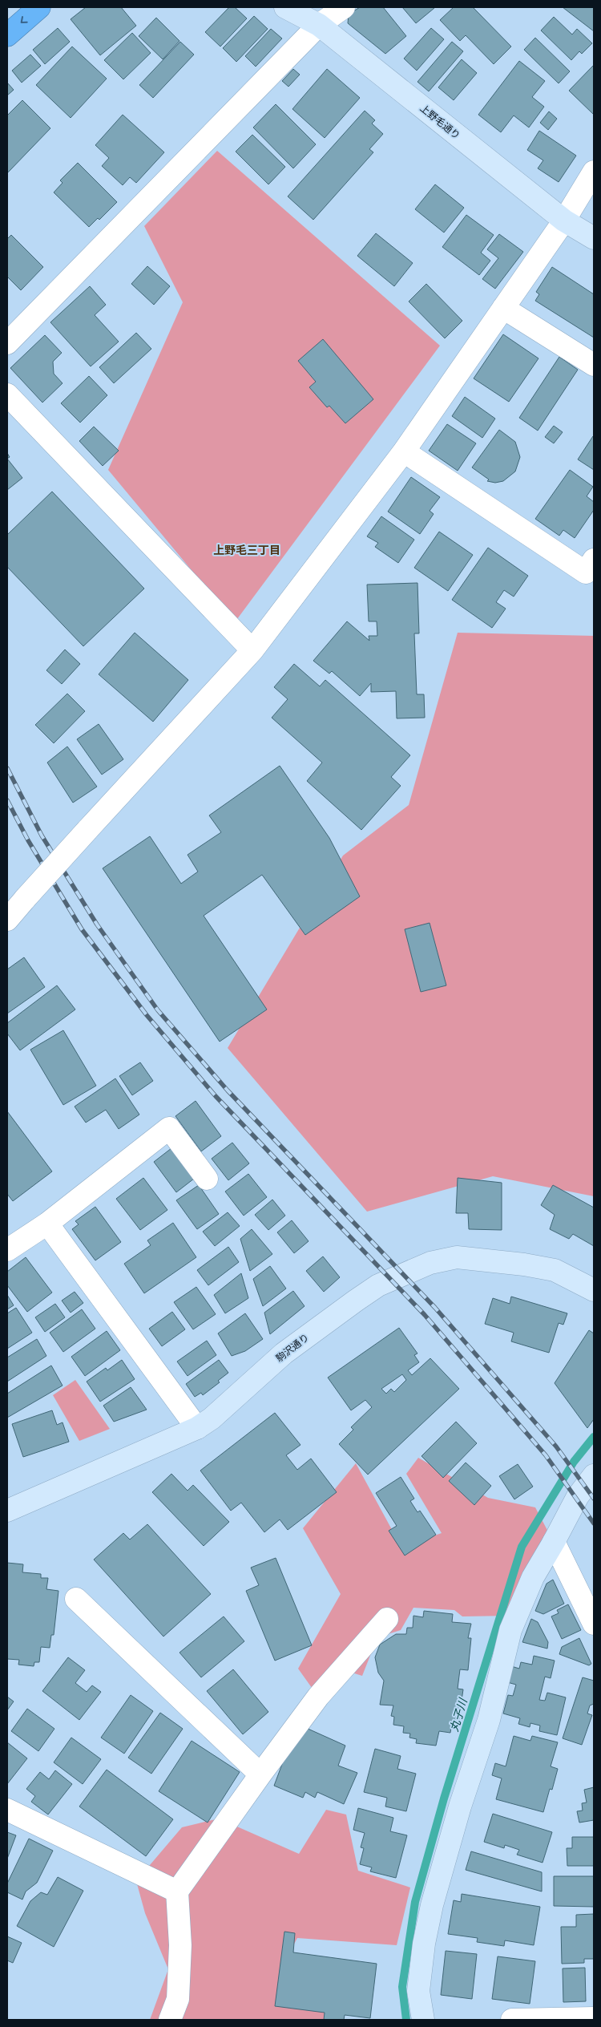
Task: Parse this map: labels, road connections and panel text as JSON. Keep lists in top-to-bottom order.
{
  "streets": {
    "street": ["上野毛通り", "駒沢通り"]
  },
  "districts": ["上野毛三丁目"],
  "water": ["丸子川"]
}
